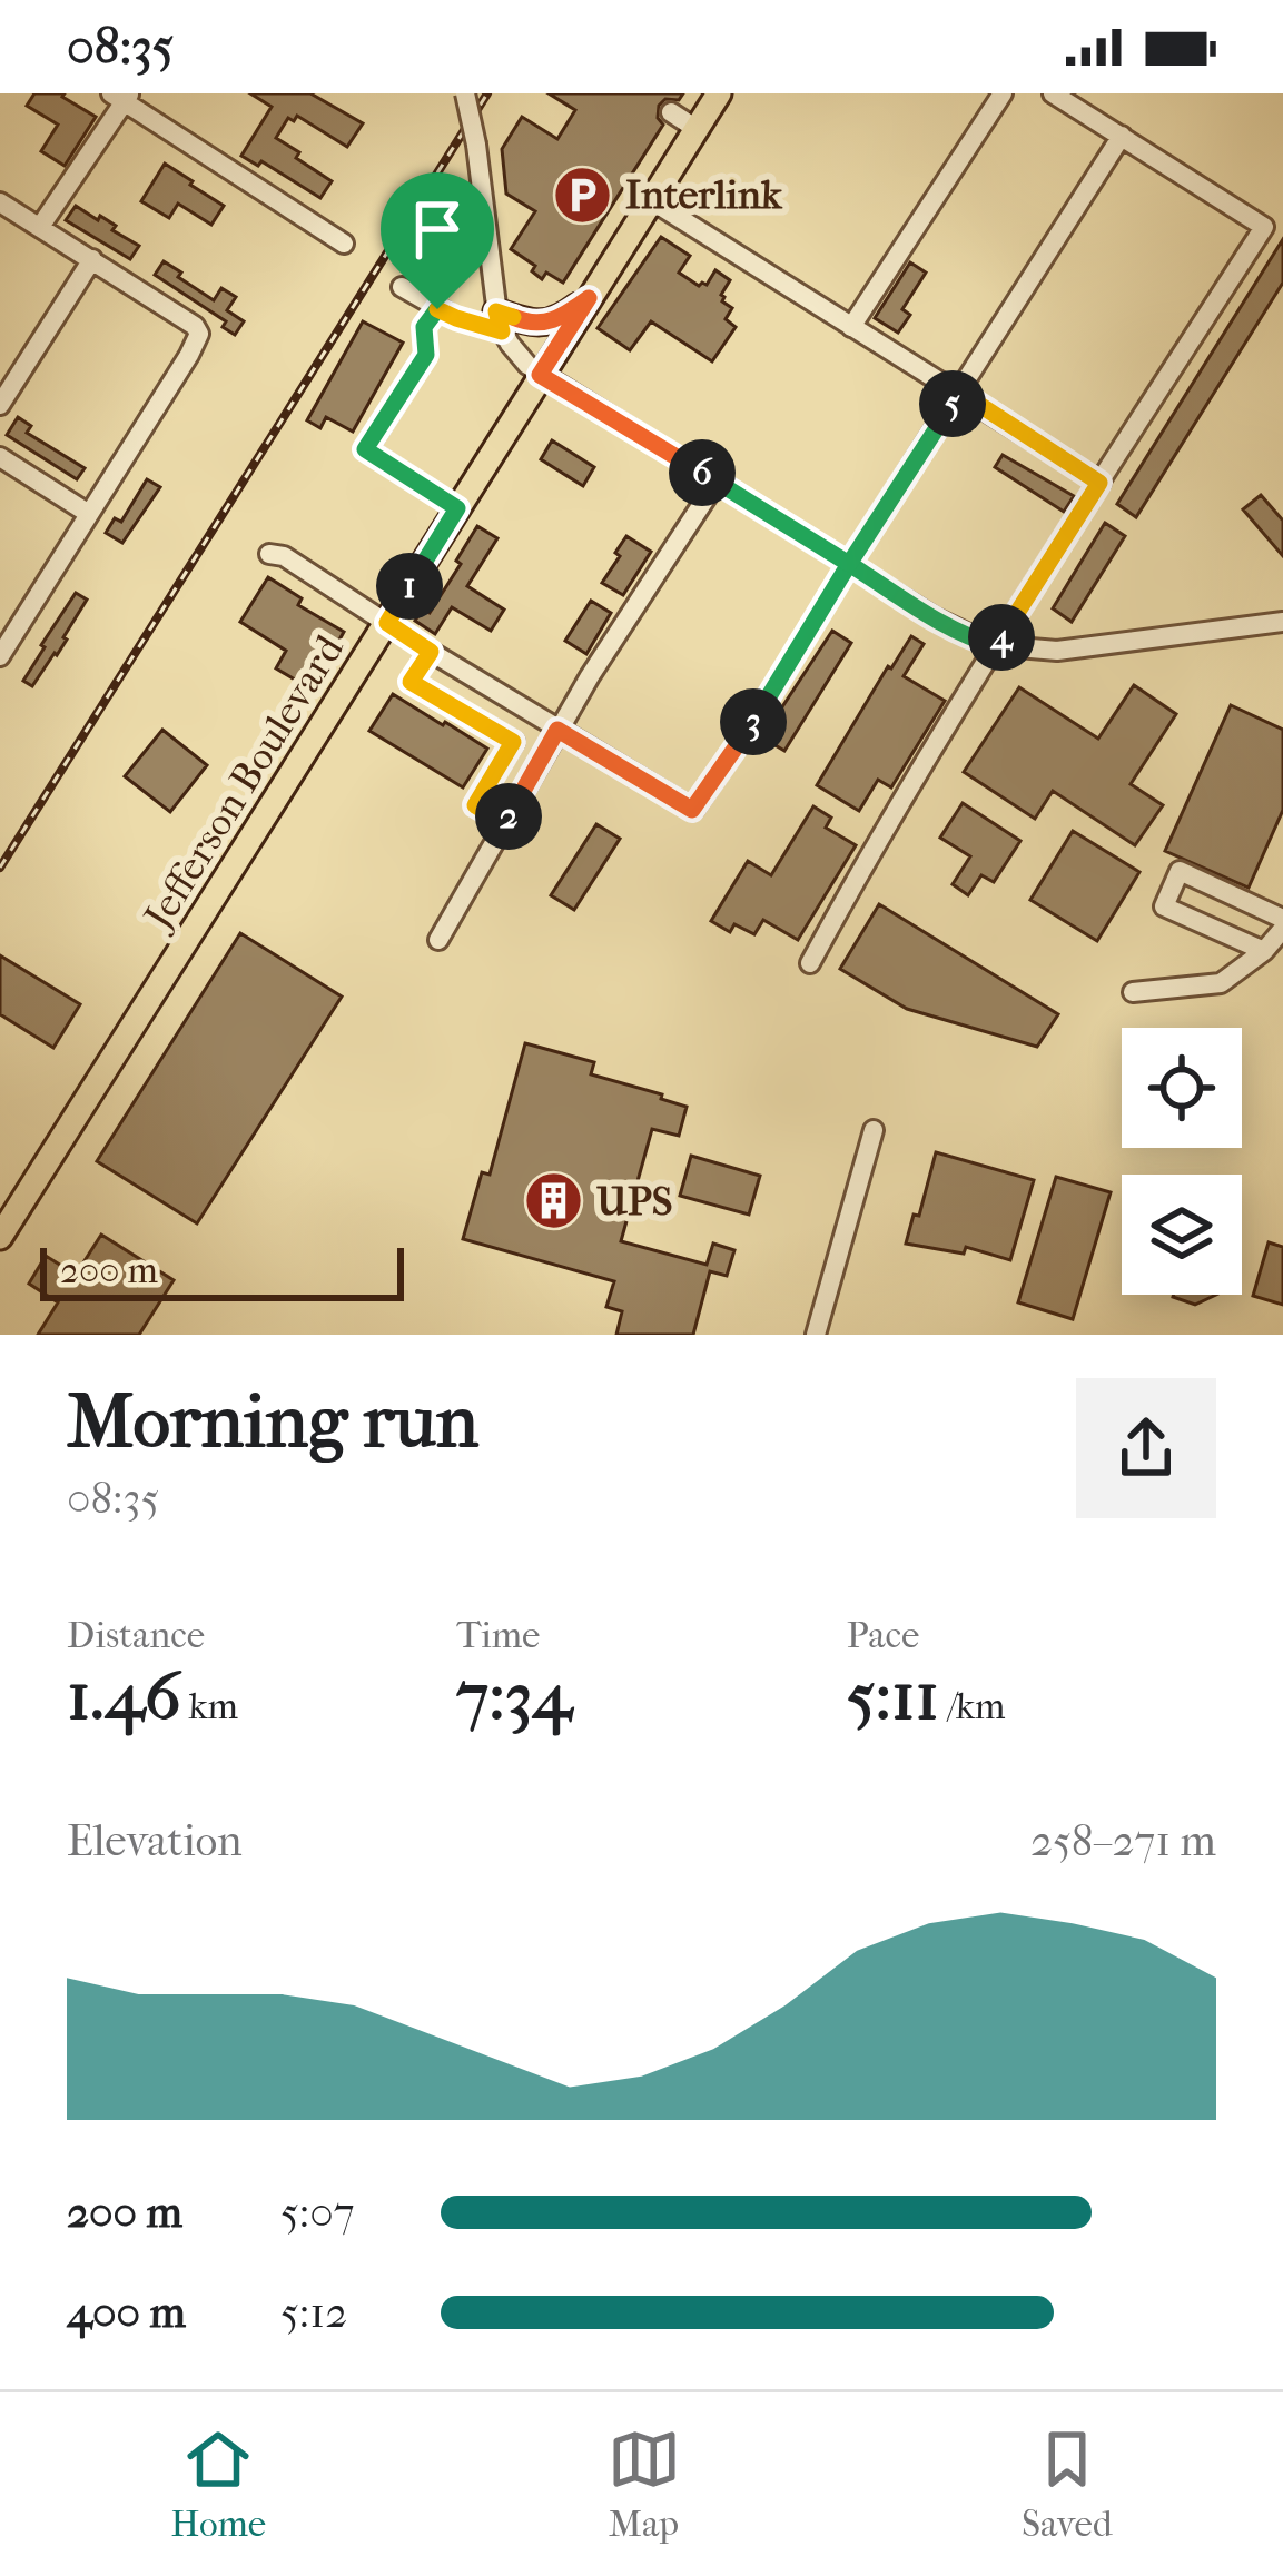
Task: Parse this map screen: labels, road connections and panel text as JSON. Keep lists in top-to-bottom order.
{
  "streets": {
    "main road": ["Jefferson Boulevard"]
  },
  "places": {
    "parking": ["Interlink"],
    "building": ["UPS"]
  },
  "scale_bar": "200 m",
  "page": {
    "status": "08:35",
    "pins": [
      "5",
      "6",
      "1",
      "4",
      "3",
      "2"
    ],
    "scale": "200 m",
    "heading": ["Morning run", "08:35"],
    "stats": [
      ["Distance", "1.46 km"],
      ["Time", "7:34"],
      ["Pace", "5:11 /km"]
    ],
    "chart": ["Elevation", "258–271 m"],
    "list": [
      {
        "name": "200 m",
        "note": "5:07"
      },
      {
        "name": "400 m",
        "note": "5:12"
      }
    ],
    "tabs": ["Home", "Map", "Saved"]
  }
}
